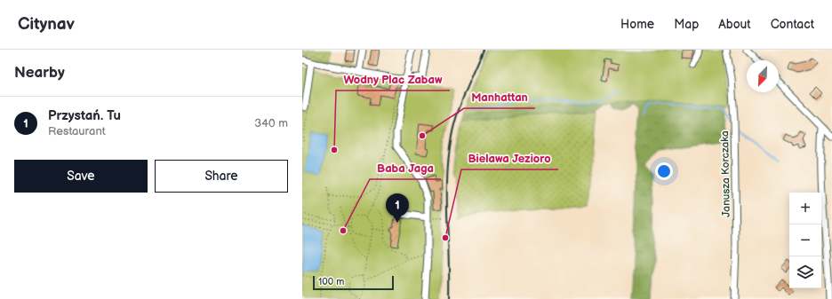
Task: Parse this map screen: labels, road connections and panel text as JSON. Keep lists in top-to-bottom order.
{
  "streets": {
    "street": ["Janusza Korczaka"]
  },
  "places": [
    "Manhattan",
    "Wodny Plac Zabaw",
    "Baba Jaga",
    "Bielawa Jezioro"
  ],
  "scale_bar": "100 m",
  "north": "bottom left",
  "page": {
    "header": "Citynav",
    "nav": [
      "Home",
      "Map",
      "About",
      "Contact"
    ],
    "heading": "Nearby",
    "list": [
      {
        "mark": "1",
        "name": "Przystań. Tu",
        "note": "Restaurant",
        "value": "340 m"
      }
    ],
    "buttons": ["Save", "Share"],
    "map_buttons": ["+", "−"],
    "pins": "1",
    "scale": "100 m"
  }
}
